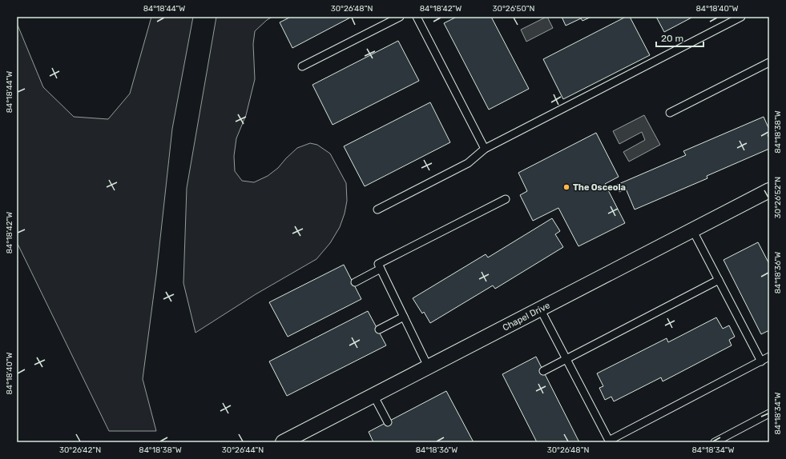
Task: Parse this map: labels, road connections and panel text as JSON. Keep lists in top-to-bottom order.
{
  "streets": {
    "street": ["Chapel Drive"]
  },
  "places": ["The Osceola"],
  "scale_bar": "20 m",
  "coordinates": [
    "84°18'44\"W",
    "30°26'48\"N",
    "84°18'42\"W",
    "30°26'50\"N",
    "84°18'40\"W",
    "84°18'38\"W",
    "30°26'52\"N",
    "84°18'36\"W",
    "84°18'34\"W",
    "30°26'42\"N",
    "30°26'44\"N"
  ]
}
